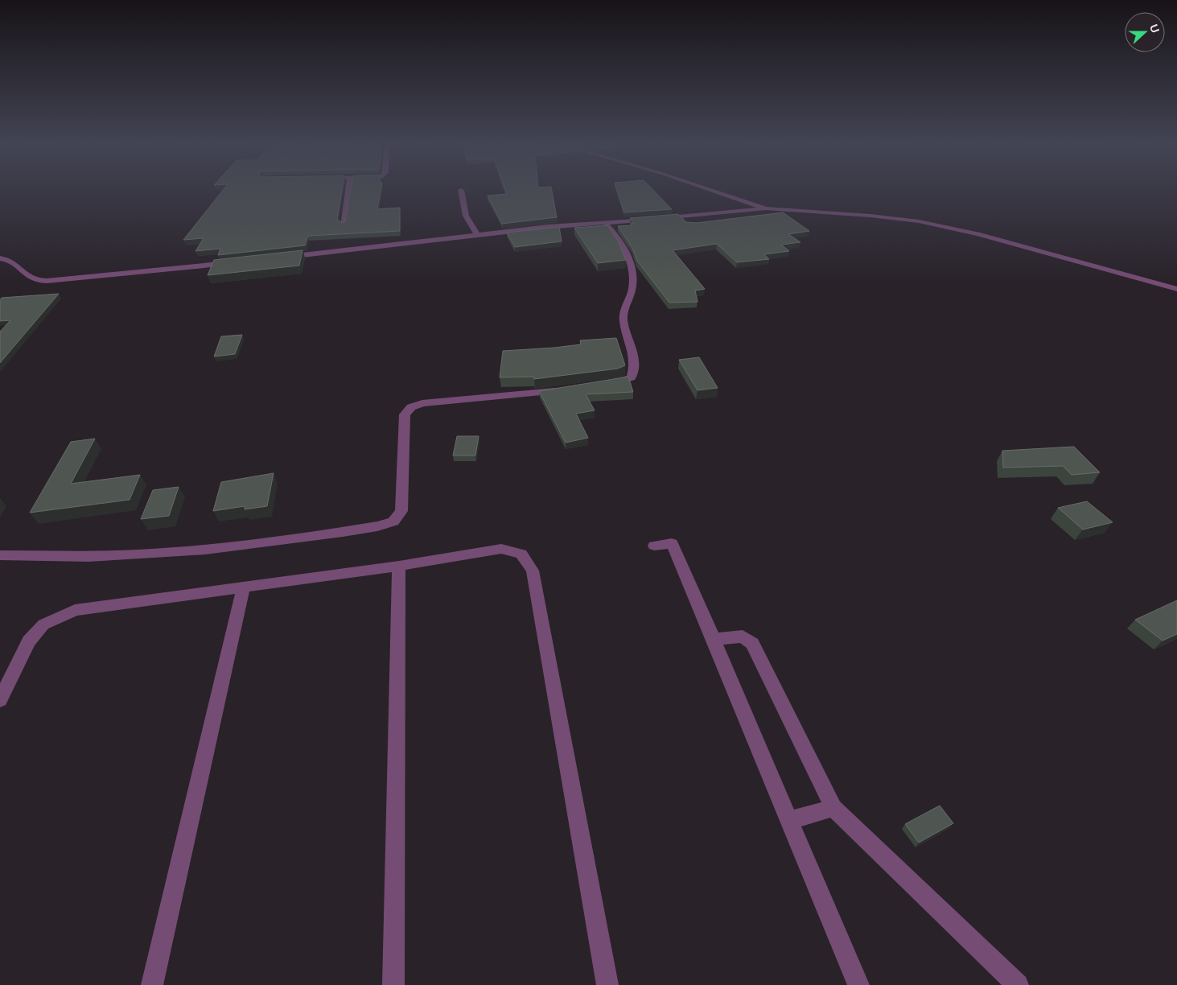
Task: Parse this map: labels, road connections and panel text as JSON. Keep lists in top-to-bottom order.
{
  "north": "right"
}
